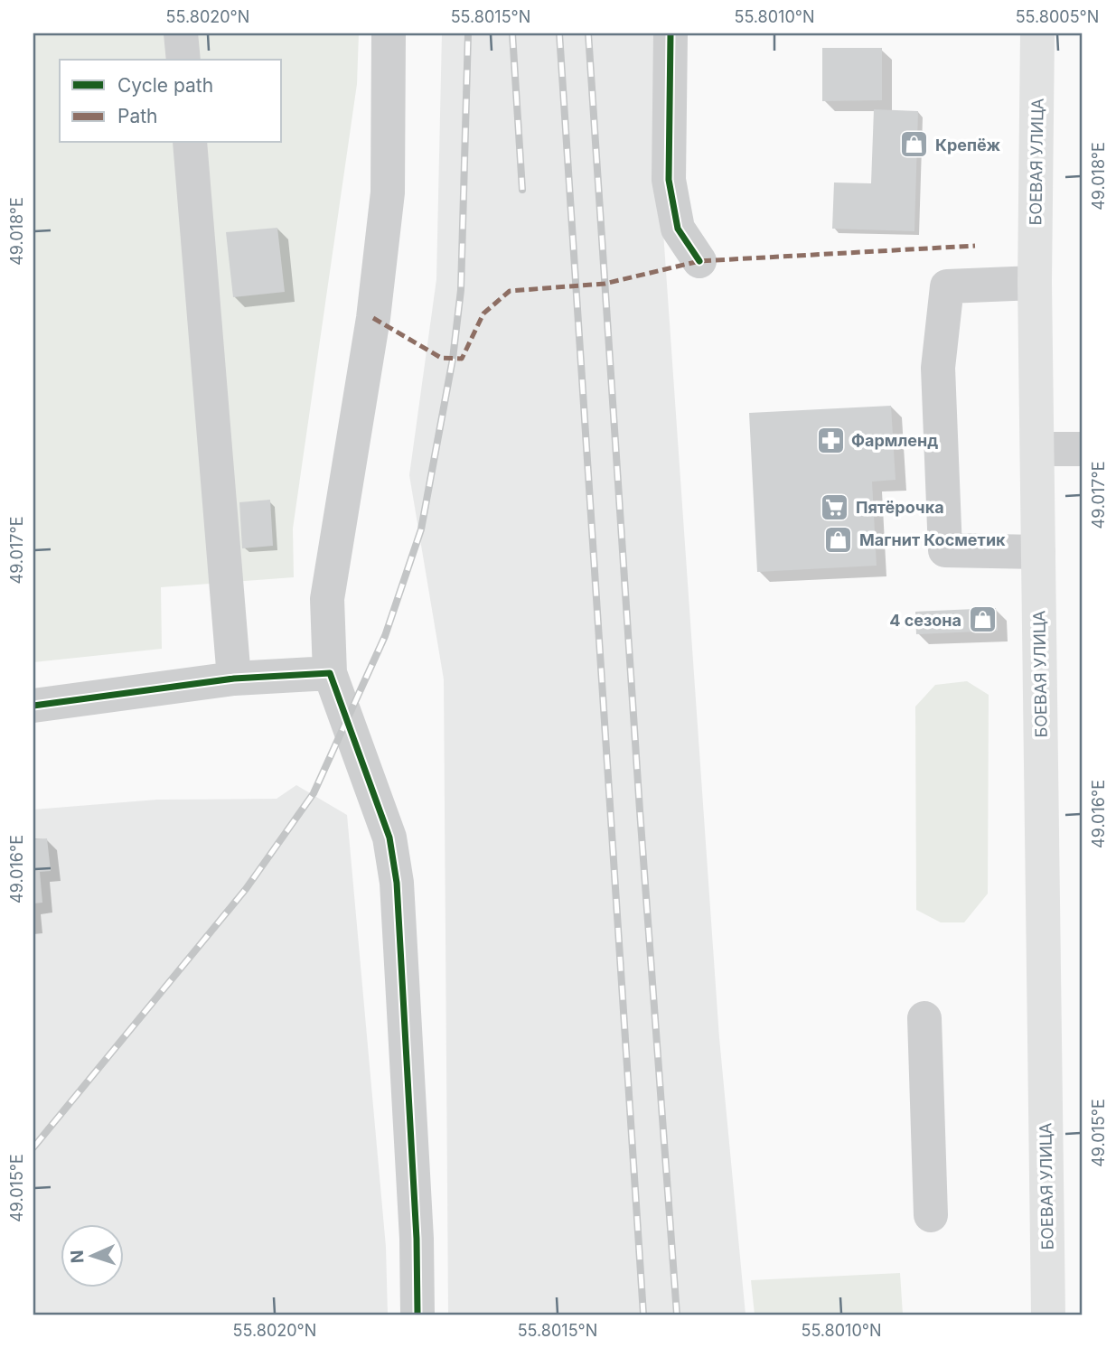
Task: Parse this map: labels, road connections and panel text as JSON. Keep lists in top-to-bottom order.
{
  "streets": {
    "main road": ["БОЕВАЯ УЛИЦА"]
  },
  "places": {
    "shop": ["Крепёж", "Магнит Косметик", "4 сезона"],
    "pharmacy": ["Фармленд"],
    "supermarket": ["Пятёрочка"]
  },
  "legend": ["Cycle path", "Path"],
  "north": "left",
  "coordinates": [
    "55.8020°N",
    "55.8015°N",
    "55.8010°N",
    "55.8005°N",
    "49.018°E",
    "49.017°E",
    "49.016°E",
    "49.015°E"
  ]
}
